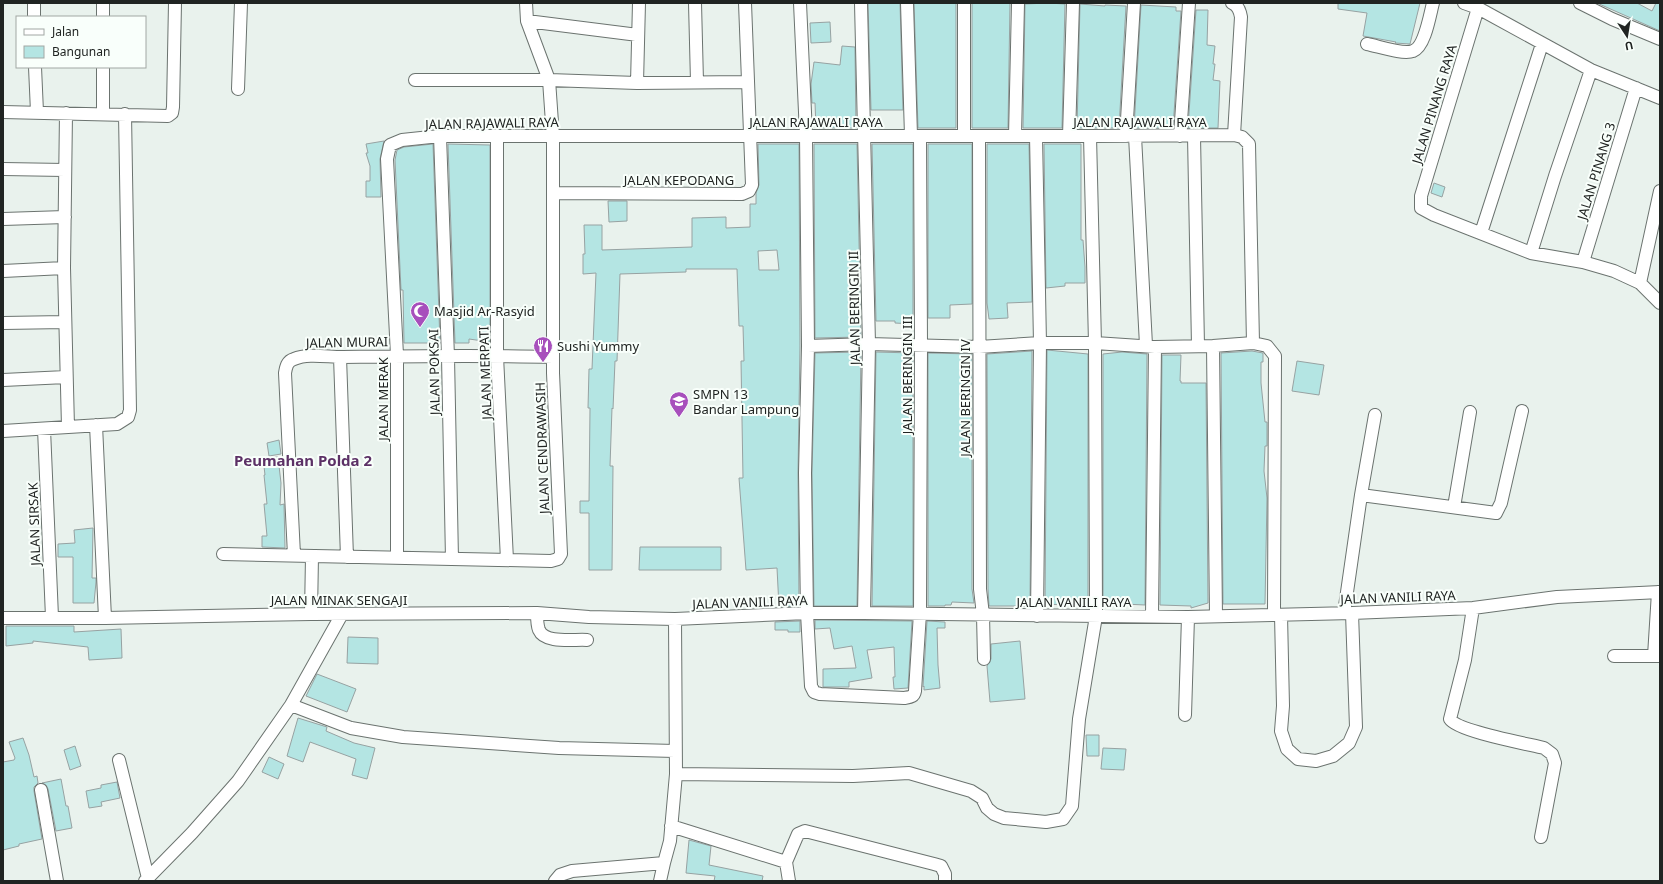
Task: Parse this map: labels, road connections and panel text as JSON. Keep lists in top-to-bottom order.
{
  "streets": {
    "street": [
      "JALAN PINANG RAYA",
      "JALAN RAJAWALI RAYA",
      "JALAN PINANG 3",
      "JALAN KEPODANG",
      "JALAN BERINGIN II",
      "JALAN MURAI",
      "JALAN POKSAI",
      "JALAN MERPATI",
      "JALAN BERINGIN III",
      "JALAN BERINGIN IV",
      "JALAN MERAK",
      "JALAN CENDRAWASIH",
      "JALAN SIRSAK",
      "JALAN VANILI RAYA",
      "JALAN MINAK SENGAJI"
    ]
  },
  "crossings": [
    ["JALAN RAJAWALI RAYA", "JALAN KEPODANG"],
    ["JALAN RAJAWALI RAYA", "JALAN BERINGIN II"],
    ["JALAN RAJAWALI RAYA", "JALAN POKSAI"],
    ["JALAN RAJAWALI RAYA", "JALAN MERPATI"],
    ["JALAN RAJAWALI RAYA", "JALAN BERINGIN III"],
    ["JALAN RAJAWALI RAYA", "JALAN BERINGIN IV"],
    ["JALAN RAJAWALI RAYA", "JALAN MERAK"],
    ["JALAN RAJAWALI RAYA", "JALAN CENDRAWASIH"],
    ["JALAN KEPODANG", "JALAN CENDRAWASIH"],
    ["JALAN BERINGIN II", "JALAN VANILI RAYA"],
    ["JALAN MURAI", "JALAN POKSAI"],
    ["JALAN MURAI", "JALAN MERPATI"],
    ["JALAN MURAI", "JALAN MERAK"],
    ["JALAN MURAI", "JALAN CENDRAWASIH"],
    ["JALAN POKSAI", "JALAN CENDRAWASIH"],
    ["JALAN MERPATI", "JALAN CENDRAWASIH"],
    ["JALAN BERINGIN III", "JALAN VANILI RAYA"],
    ["JALAN BERINGIN IV", "JALAN VANILI RAYA"],
    ["JALAN MERAK", "JALAN CENDRAWASIH"],
    ["JALAN SIRSAK", "JALAN MINAK SENGAJI"],
    ["JALAN VANILI RAYA", "JALAN MINAK SENGAJI"]
  ],
  "districts": ["Peumahan Polda 2"],
  "places": {
    "mosque": ["Masjid Ar-Rasyid"],
    "restaurant": ["Sushi Yummy"],
    "school or university": ["SMPN 13 Bandar Lampung"]
  },
  "legend": ["Jalan", "Bangunan"],
  "north": "bottom"
}
